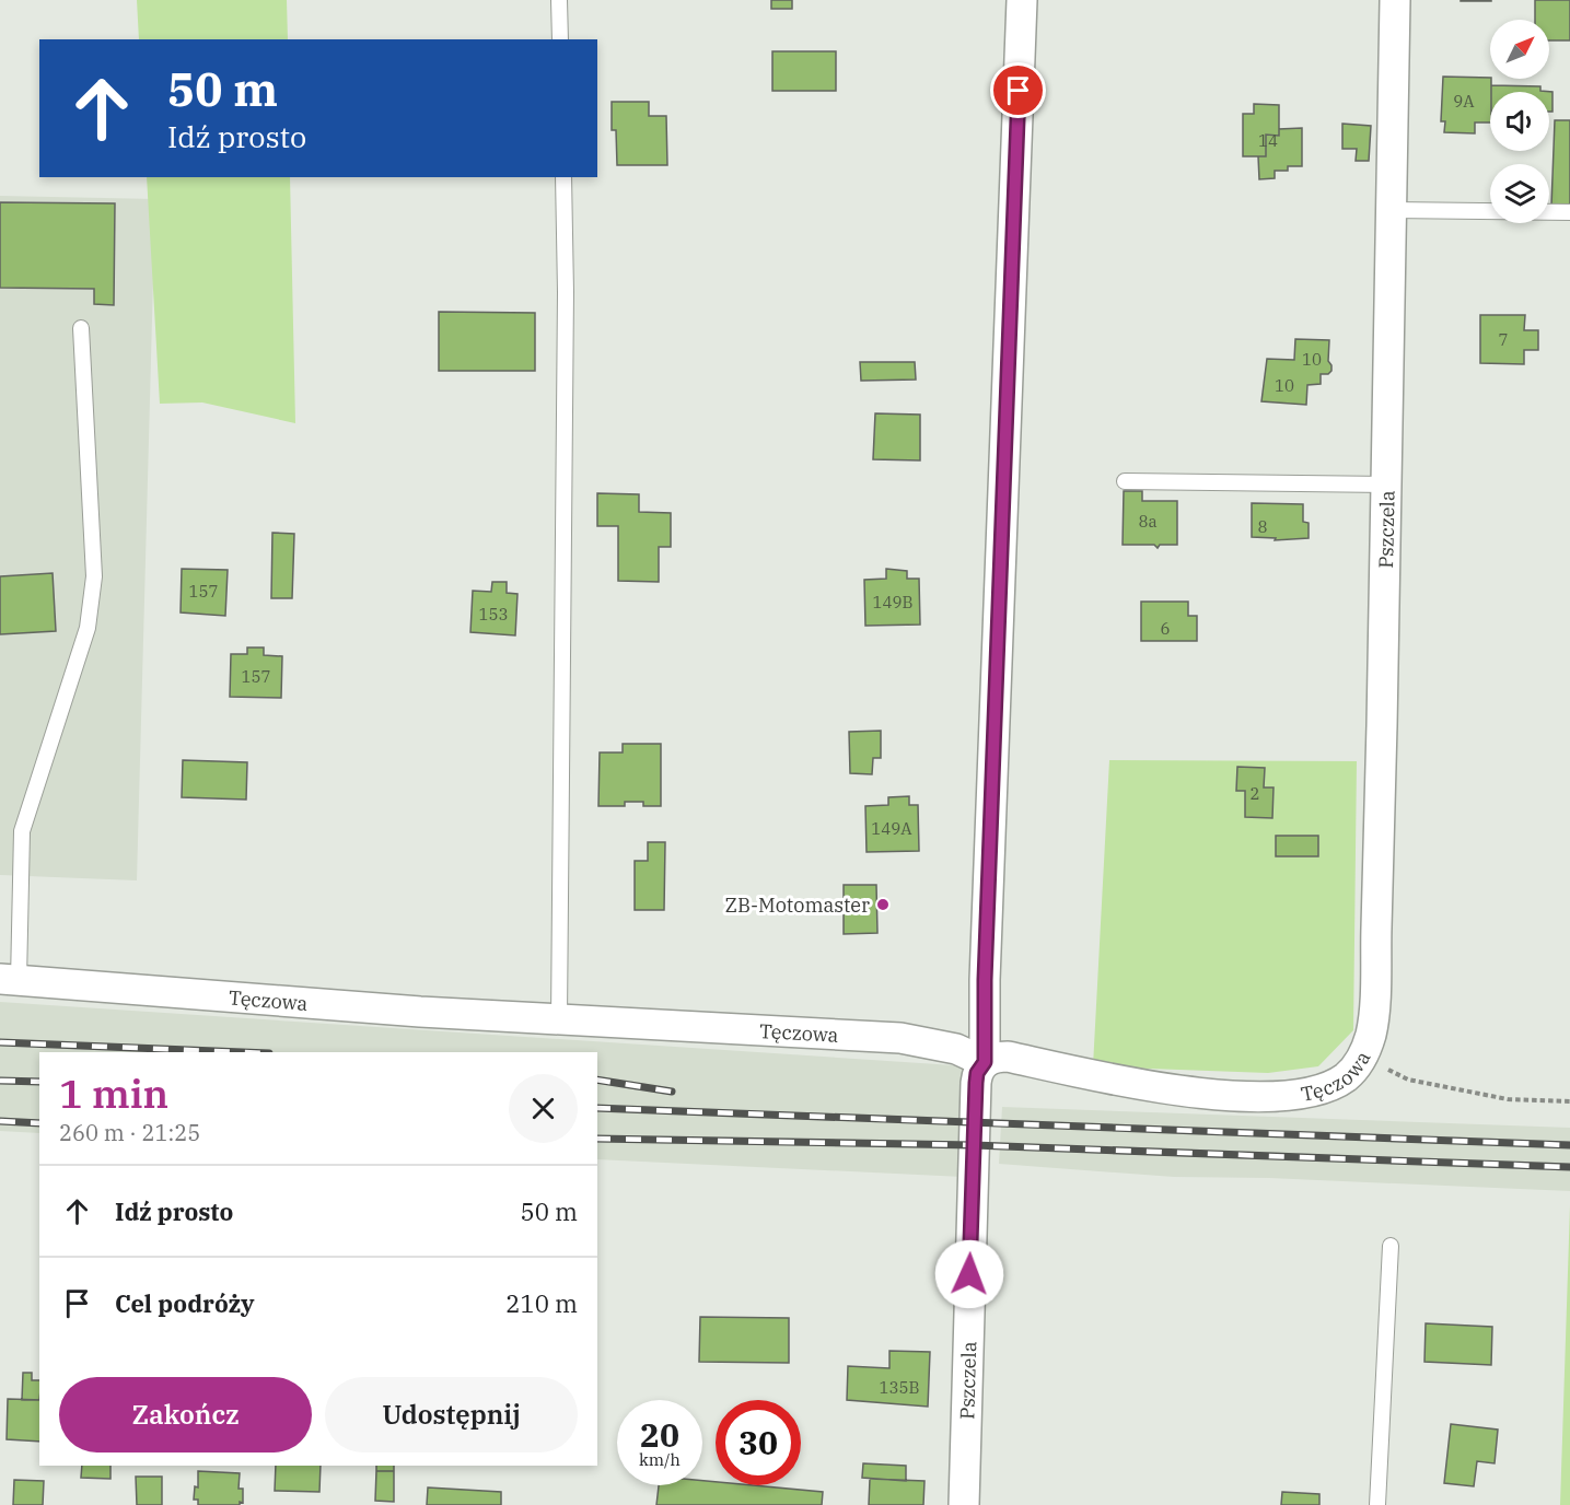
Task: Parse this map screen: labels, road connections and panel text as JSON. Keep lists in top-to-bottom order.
{
  "streets": {
    "street": ["Pszczela", "Tęczowa"]
  },
  "crossings": [
    ["Pszczela", "Tęczowa"]
  ],
  "places": ["ZB-Motomaster"],
  "house_numbers": [
    "9A",
    "14",
    "7",
    "10",
    "10",
    "8a",
    "8",
    "157",
    "149B",
    "153",
    "6",
    "157",
    "2",
    "149A",
    "135B"
  ],
  "north": "top right",
  "page": {
    "turn": ["50 m", "Idź prosto"],
    "heading": ["1 min", "260 m · 21:25"],
    "list": [
      {
        "name": "Idź prosto",
        "value": "50 m"
      },
      {
        "name": "Cel podróży",
        "value": "210 m"
      }
    ],
    "buttons": ["Zakończ", "Udostępnij"],
    "speed": "20 km/h",
    "limit": "30"
  }
}
